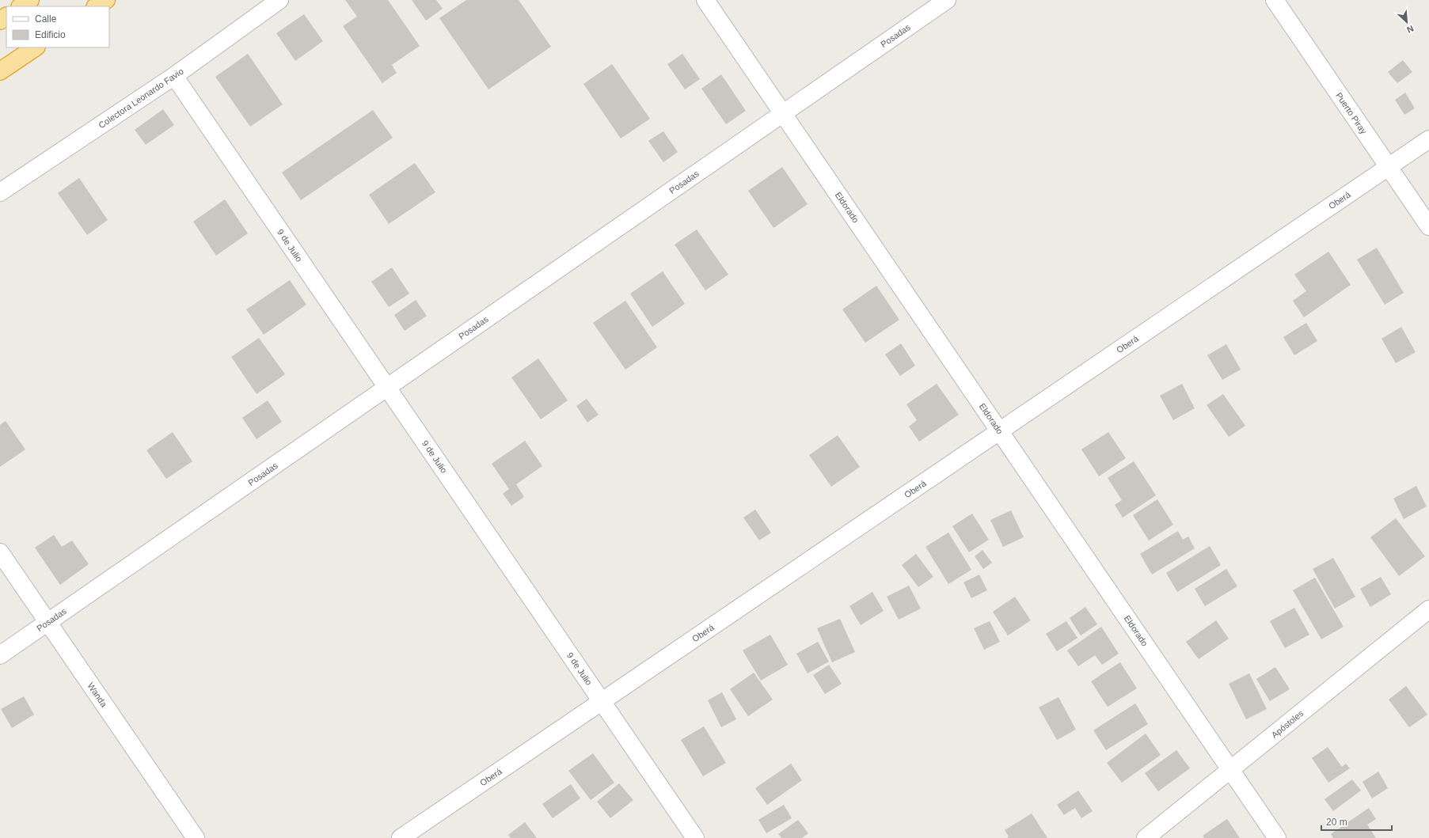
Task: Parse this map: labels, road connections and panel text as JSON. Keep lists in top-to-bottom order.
{
  "streets": {
    "street": [
      "Posadas",
      "Colectora Leonardo Favio",
      "Puerto Piray",
      "Oberá",
      "Eldorado",
      "9 de Julio",
      "Wanda",
      "Apóstoles"
    ]
  },
  "crossings": [
    ["Posadas", "Eldorado"],
    ["Posadas", "9 de Julio"],
    ["Posadas", "Wanda"],
    ["Colectora Leonardo Favio", "9 de Julio"],
    ["Puerto Piray", "Oberá"],
    ["Oberá", "Eldorado"],
    ["Oberá", "9 de Julio"],
    ["Eldorado", "Apóstoles"]
  ],
  "legend": ["Calle", "Edificio"],
  "scale_bar": "20 m",
  "north": "bottom right"
}
